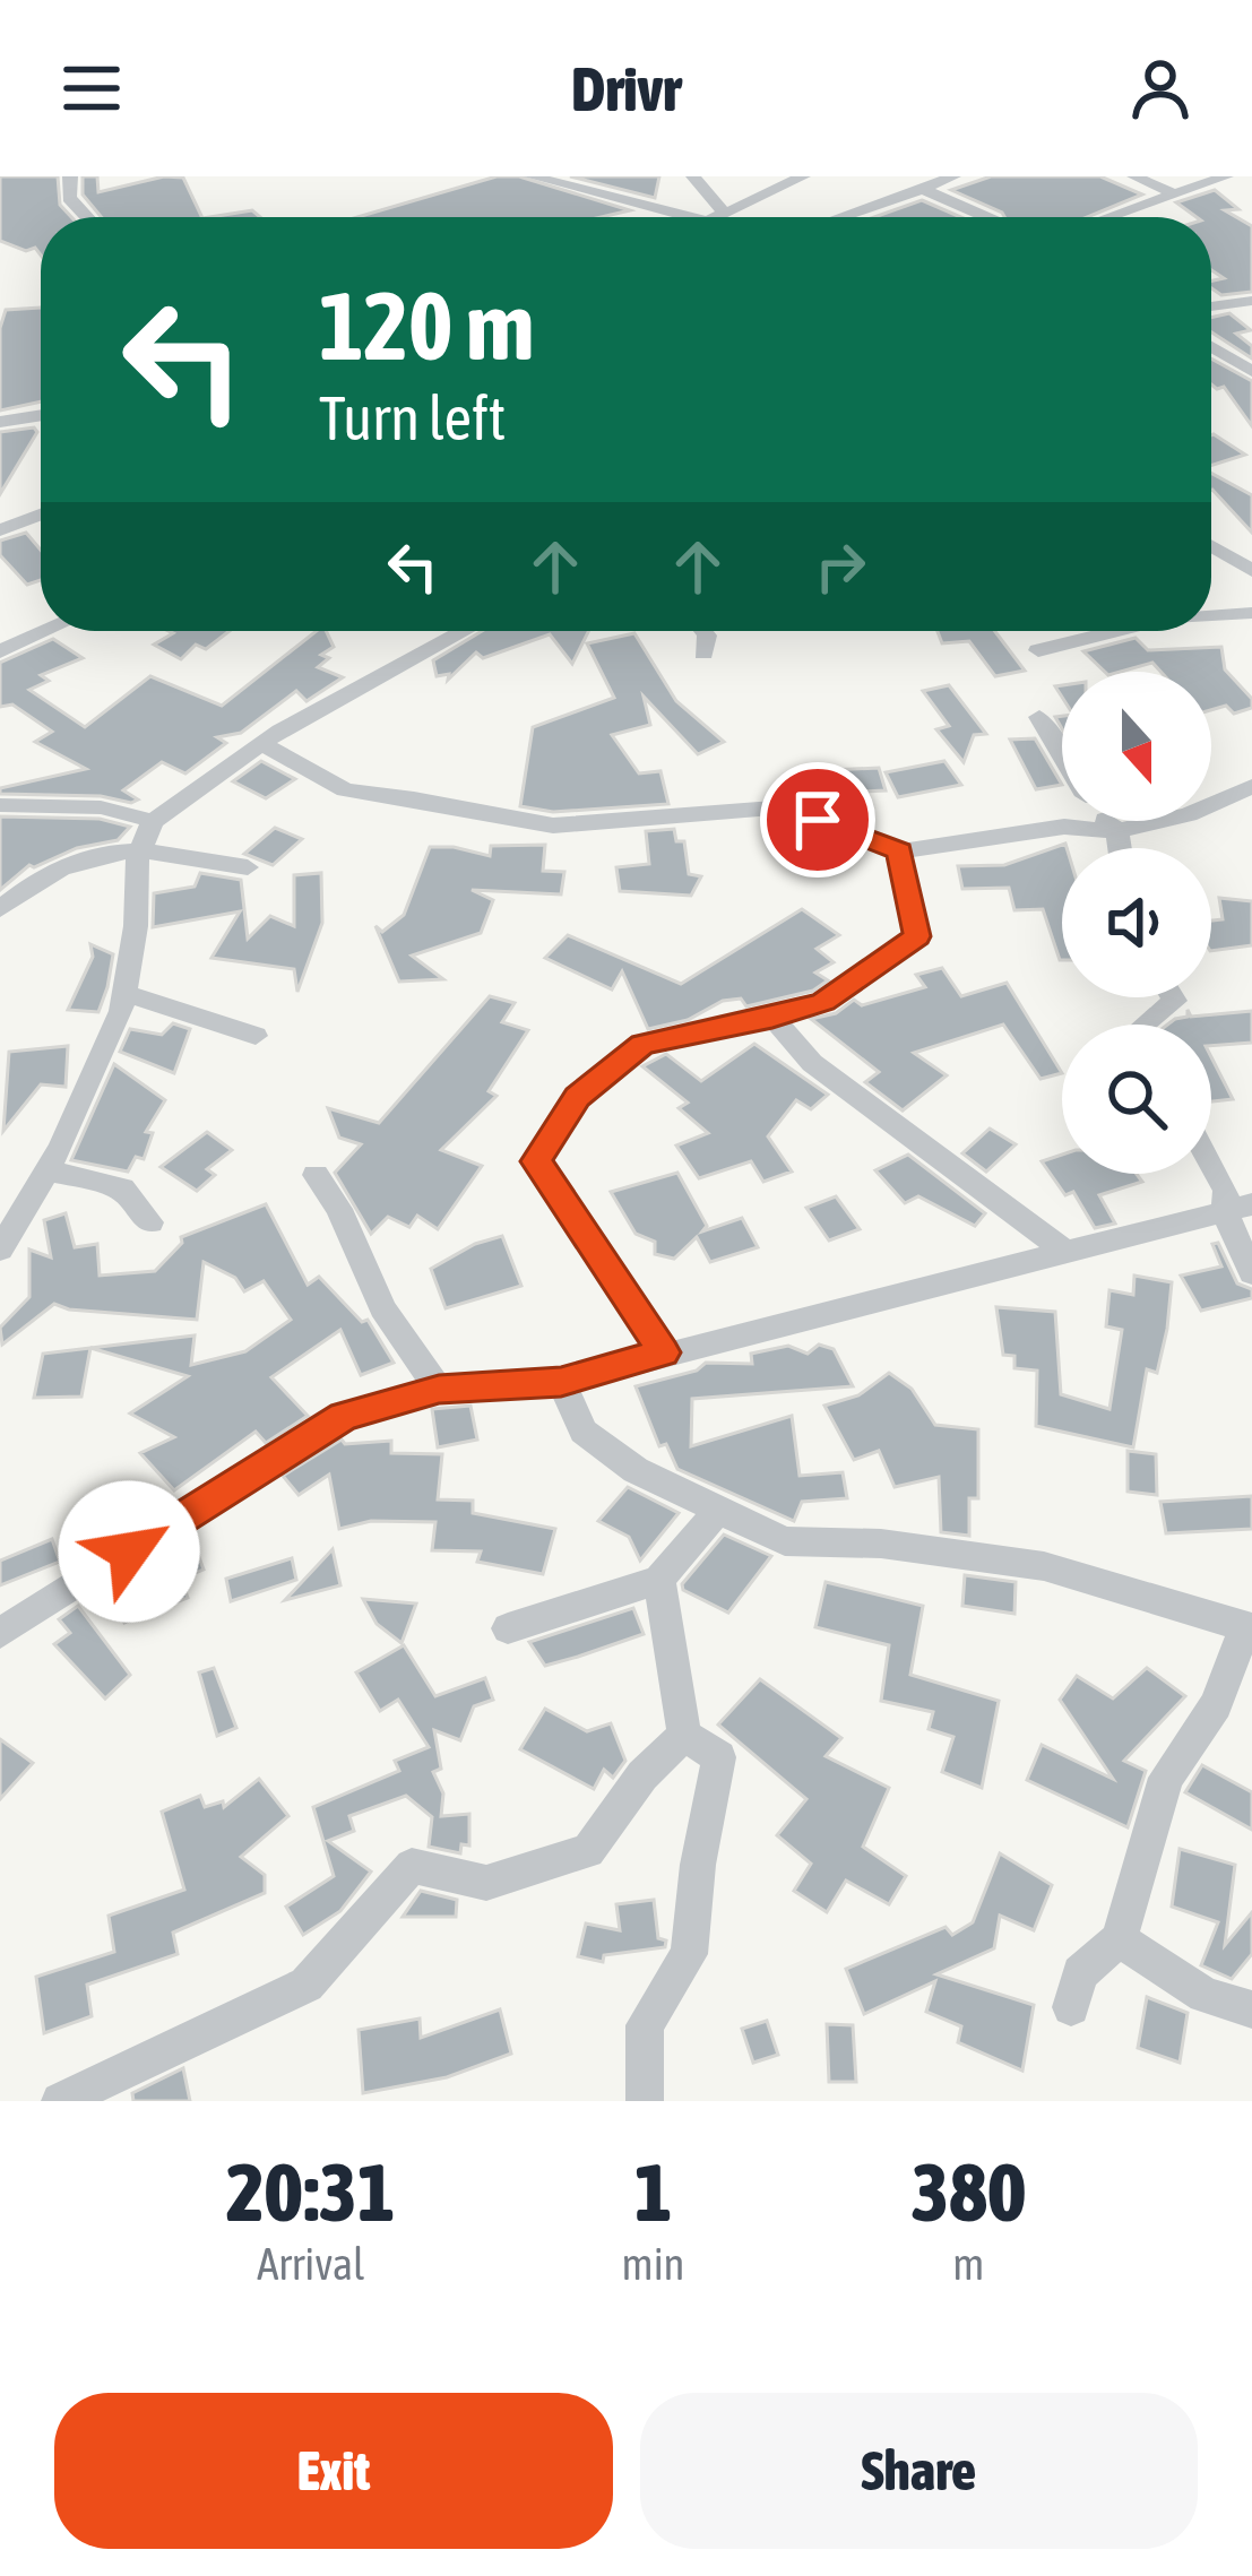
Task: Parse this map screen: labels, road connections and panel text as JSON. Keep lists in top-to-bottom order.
{
  "north": "bottom",
  "page": {
    "header": "Drivr",
    "turn": ["120 m", "Turn left"],
    "eta": [
      "20:31",
      "Arrival",
      "1",
      "min",
      "380",
      "m"
    ],
    "buttons": ["Exit", "Share"]
  }
}
